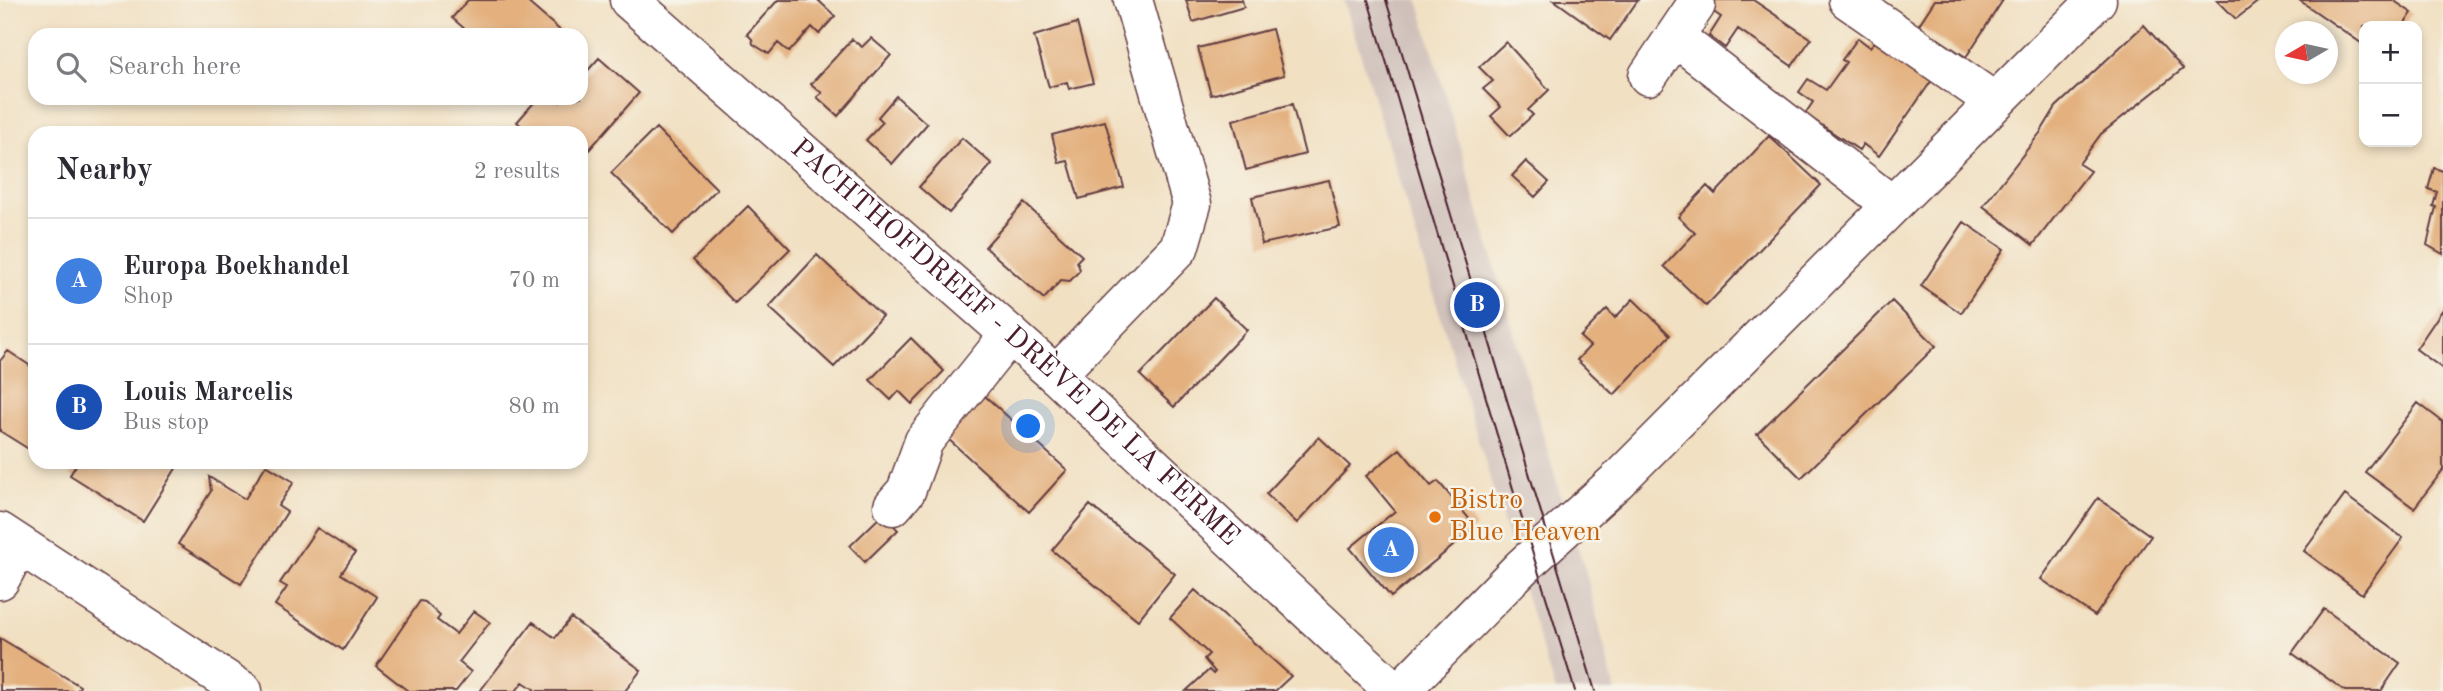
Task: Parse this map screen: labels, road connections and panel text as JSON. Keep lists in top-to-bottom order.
{
  "streets": {
    "street": ["PACHTHOFDREEF - DRÈVE DE LA FERME"]
  },
  "places": ["Bistro Blue Heaven"],
  "north": "left",
  "page": {
    "map_buttons": ["+", "−"],
    "search": "Search here",
    "heading": ["Nearby", "2 results"],
    "list": [
      {
        "mark": "A",
        "name": "Europa Boekhandel",
        "note": "Shop",
        "value": "70 m"
      },
      {
        "mark": "B",
        "name": "Louis Marcelis",
        "note": "Bus stop",
        "value": "80 m"
      }
    ],
    "pins": ["B", "A"]
  }
}
